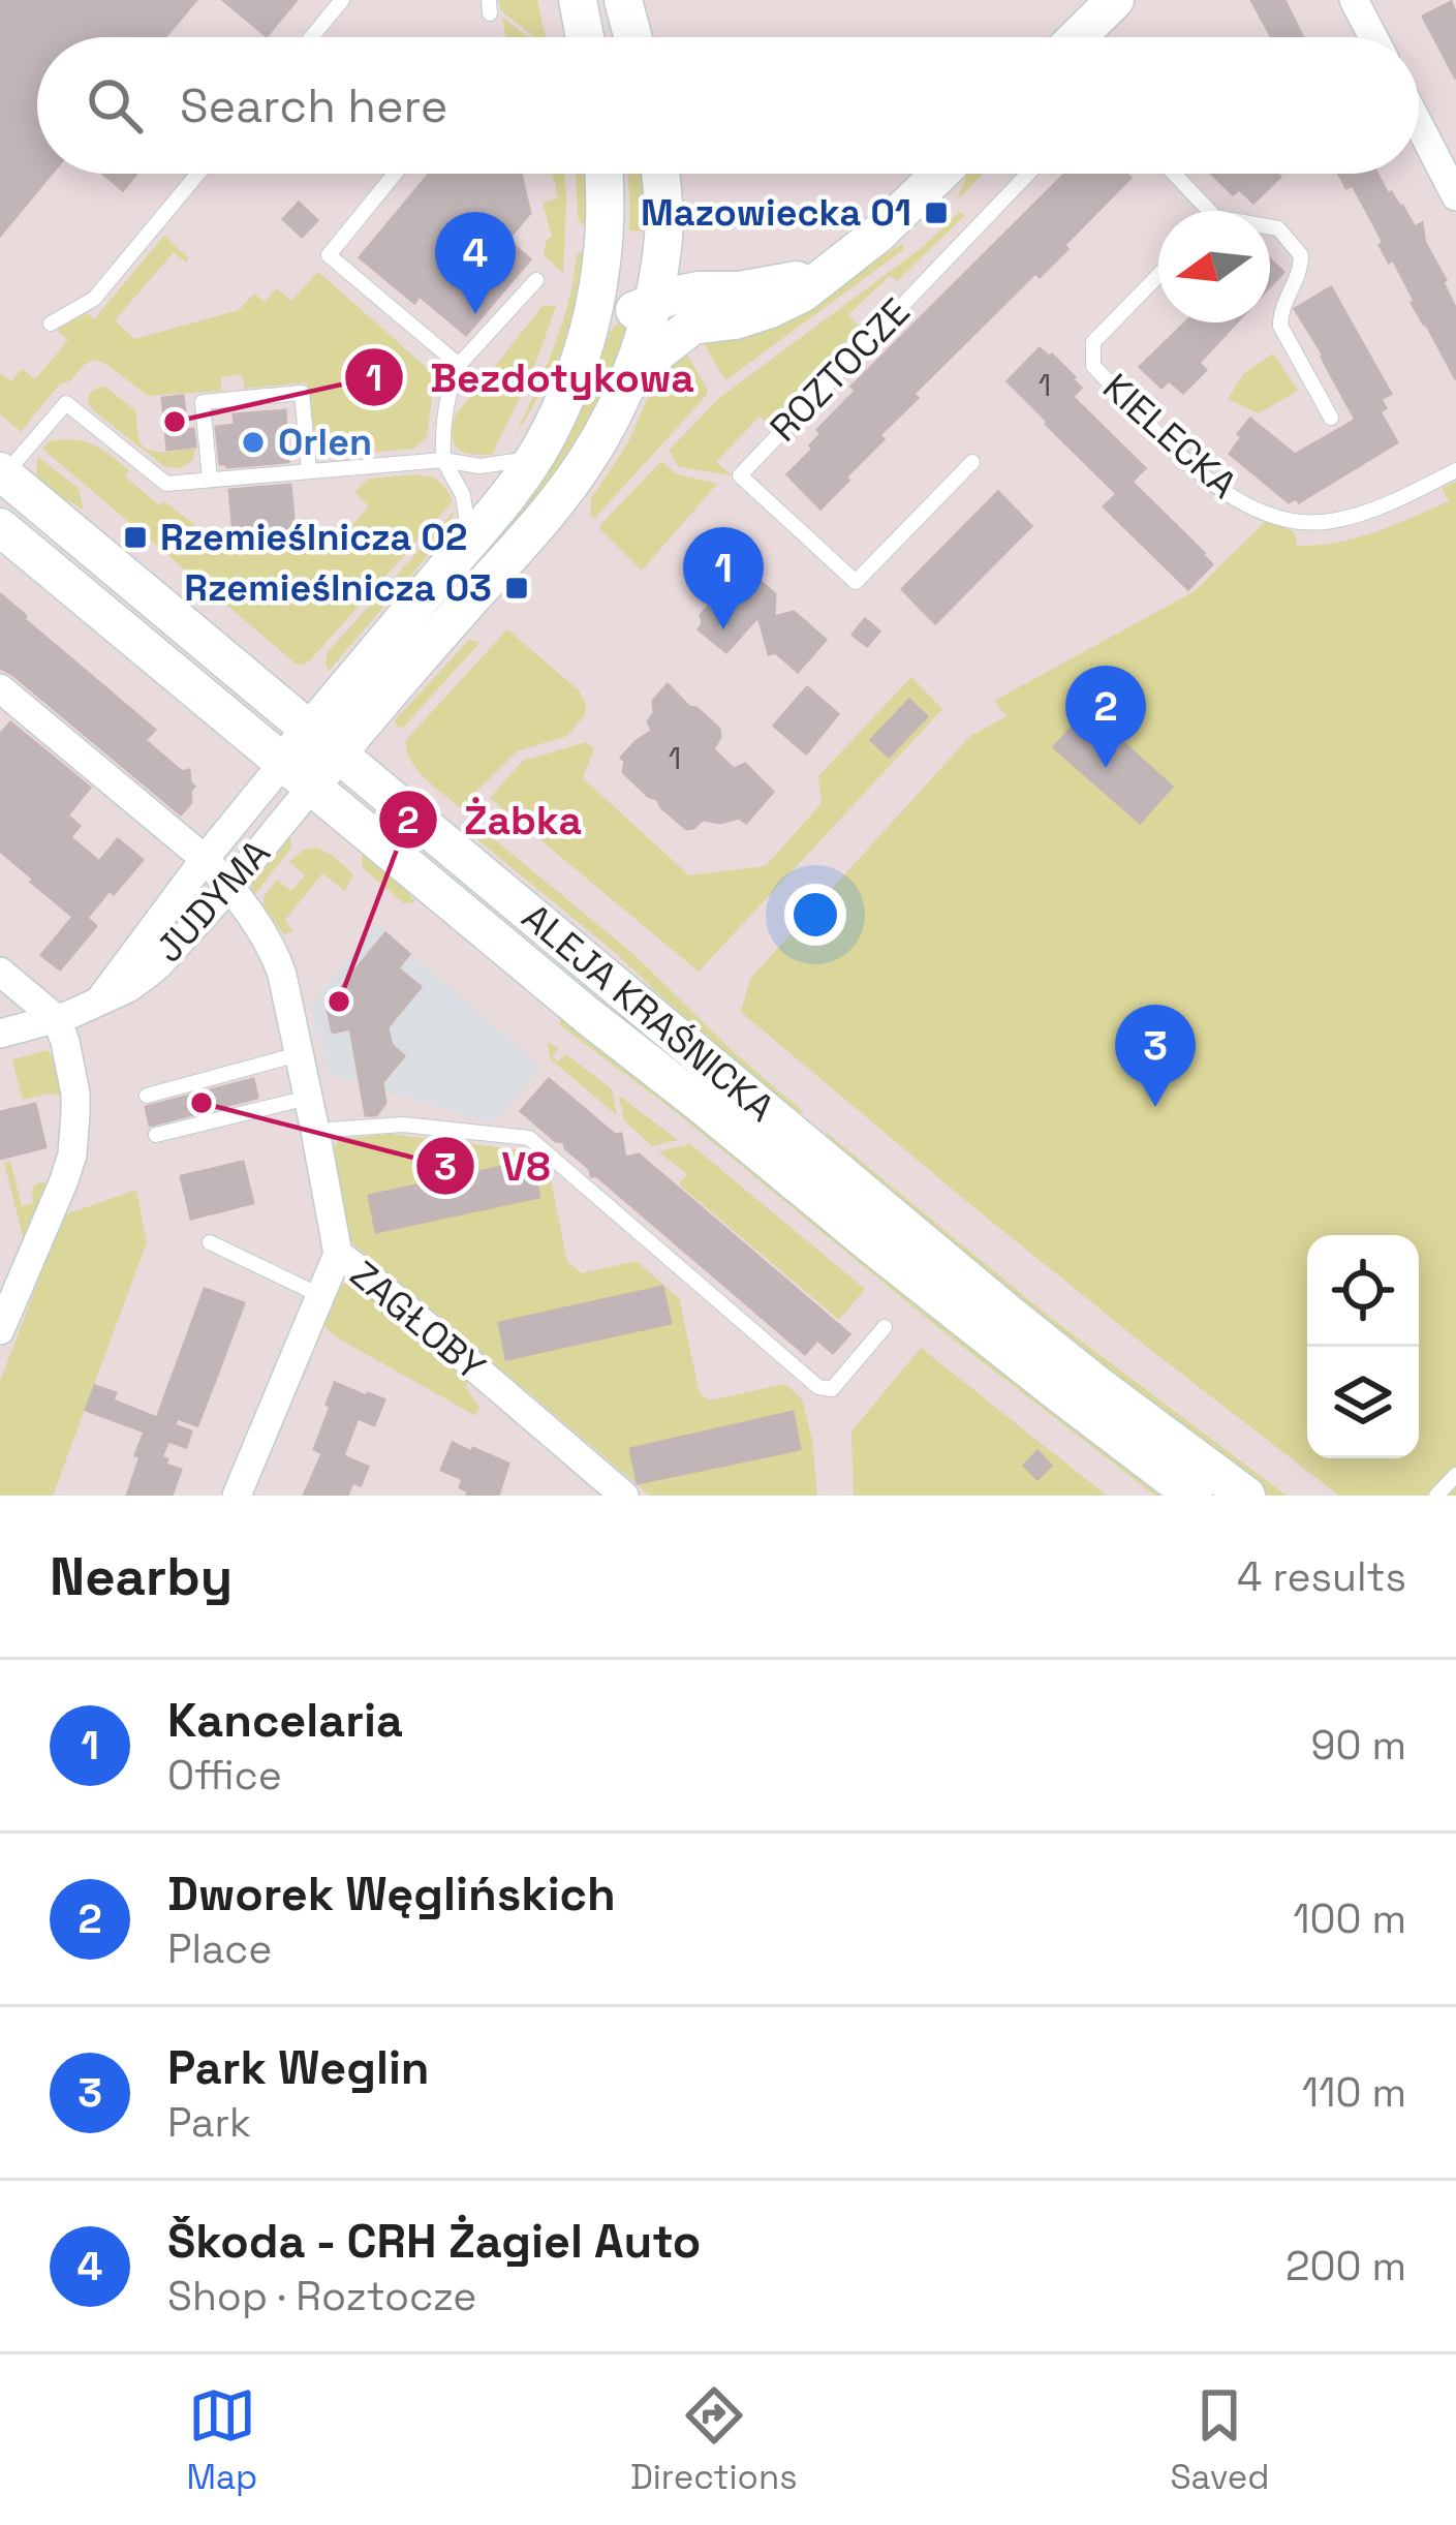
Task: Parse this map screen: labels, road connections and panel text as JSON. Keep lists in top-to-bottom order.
{
  "streets": {
    "main road": ["ROZTOCZE", "ALEJA KRAŚNICKA"],
    "street": ["JUDYMA", "ZAGŁOBY"],
    "lane": ["KIELECKA"]
  },
  "crossings": [
    ["JUDYMA", "ALEJA KRAŚNICKA"],
    ["JUDYMA", "ZAGŁOBY"]
  ],
  "places": {
    "transit": ["Mazowiecka 01", "Rzemieślnicza 02", "Rzemieślnicza 03"],
    "other": [
      "Bezdotykowa",
      "Orlen",
      "Żabka",
      "V8"
    ]
  },
  "house_numbers": ["1", "1"],
  "north": "left",
  "page": {
    "search": "Search here",
    "pins": [
      "4",
      "1",
      "2",
      "3"
    ],
    "heading": ["Nearby", "4 results"],
    "list": [
      {
        "mark": "1",
        "name": "Kancelaria",
        "note": "Office",
        "value": "90 m"
      },
      {
        "mark": "2",
        "name": "Dworek Węglińskich",
        "note": "Place",
        "value": "100 m"
      },
      {
        "mark": "3",
        "name": "Park Weglin",
        "note": "Park",
        "value": "110 m"
      },
      {
        "mark": "4",
        "name": "Škoda - CRH Żagiel Auto",
        "note": "Shop · Roztocze",
        "value": "200 m"
      }
    ],
    "nav": ["Map", "Directions", "Saved"]
  }
}
